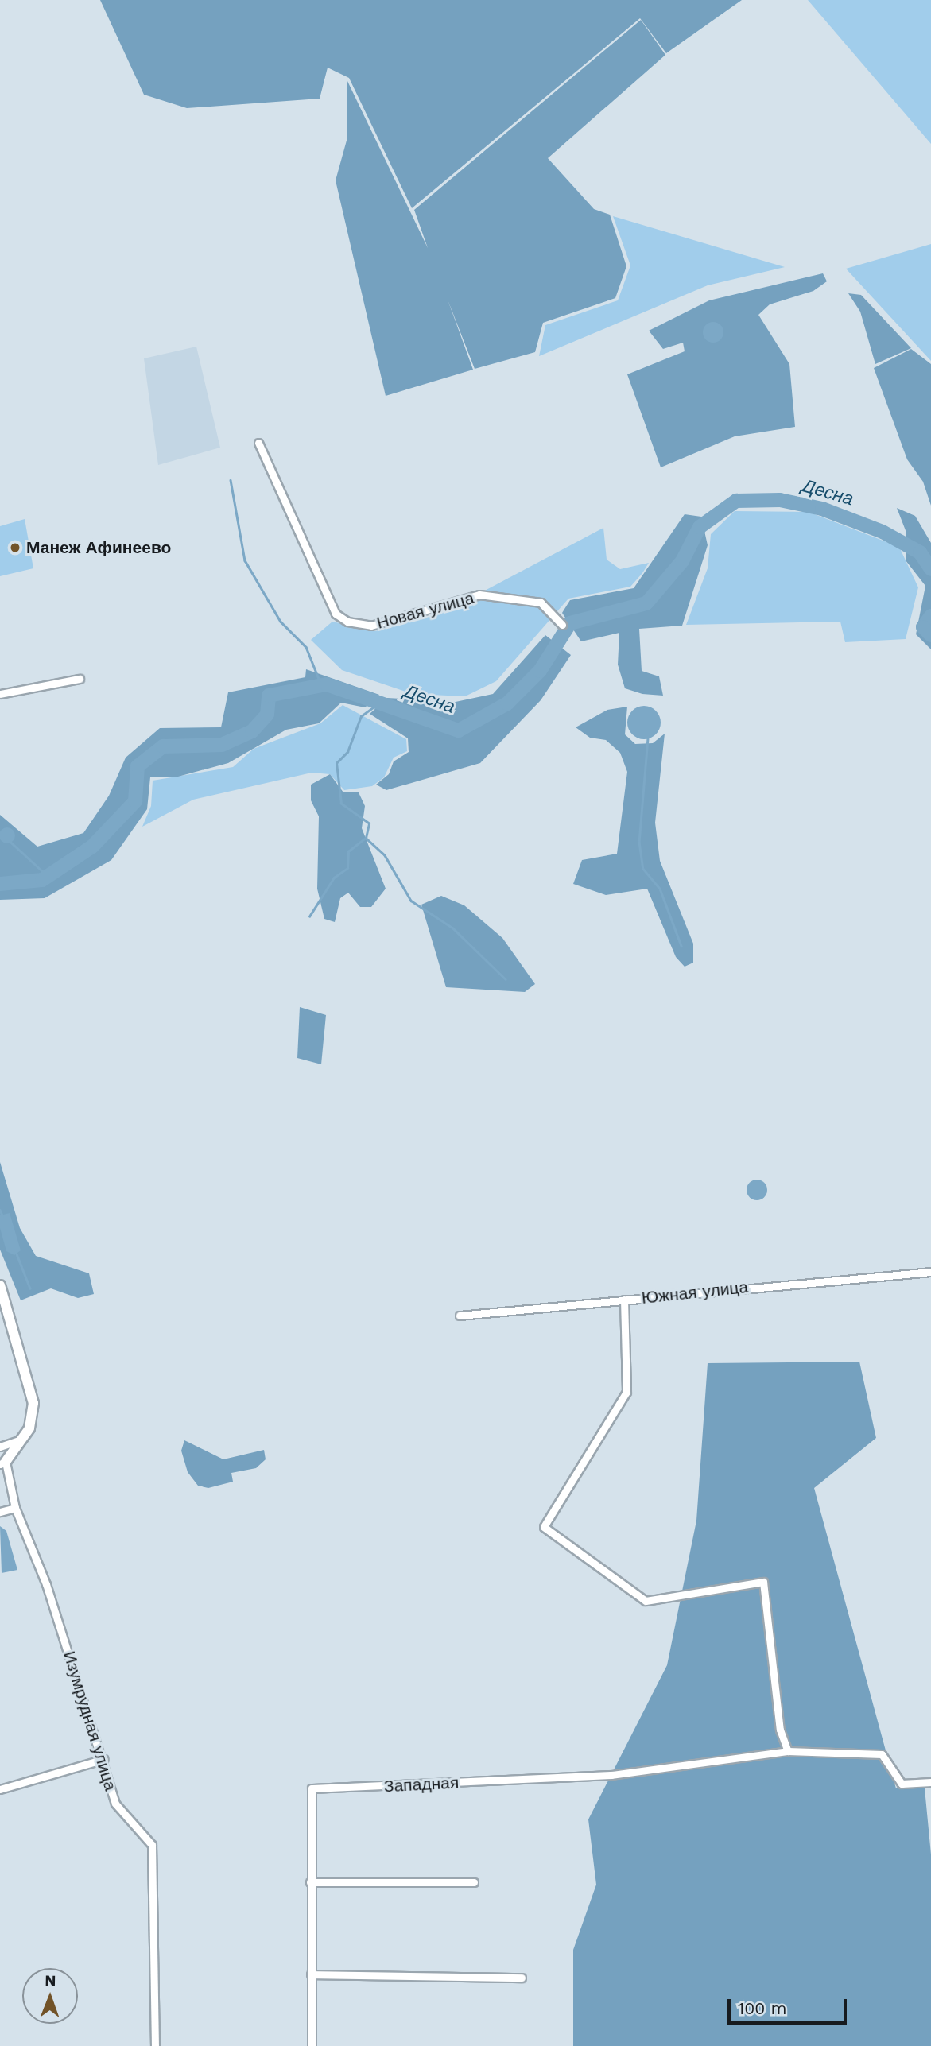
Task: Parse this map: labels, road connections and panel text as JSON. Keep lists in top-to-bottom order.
{
  "streets": {
    "street": [
      "Новая улица",
      "Южная улица",
      "Изумрудная улица",
      "Западная"
    ]
  },
  "water": ["Десна"],
  "places": ["Манеж Афинеево"],
  "scale_bar": "100 m",
  "north": "top"
}
